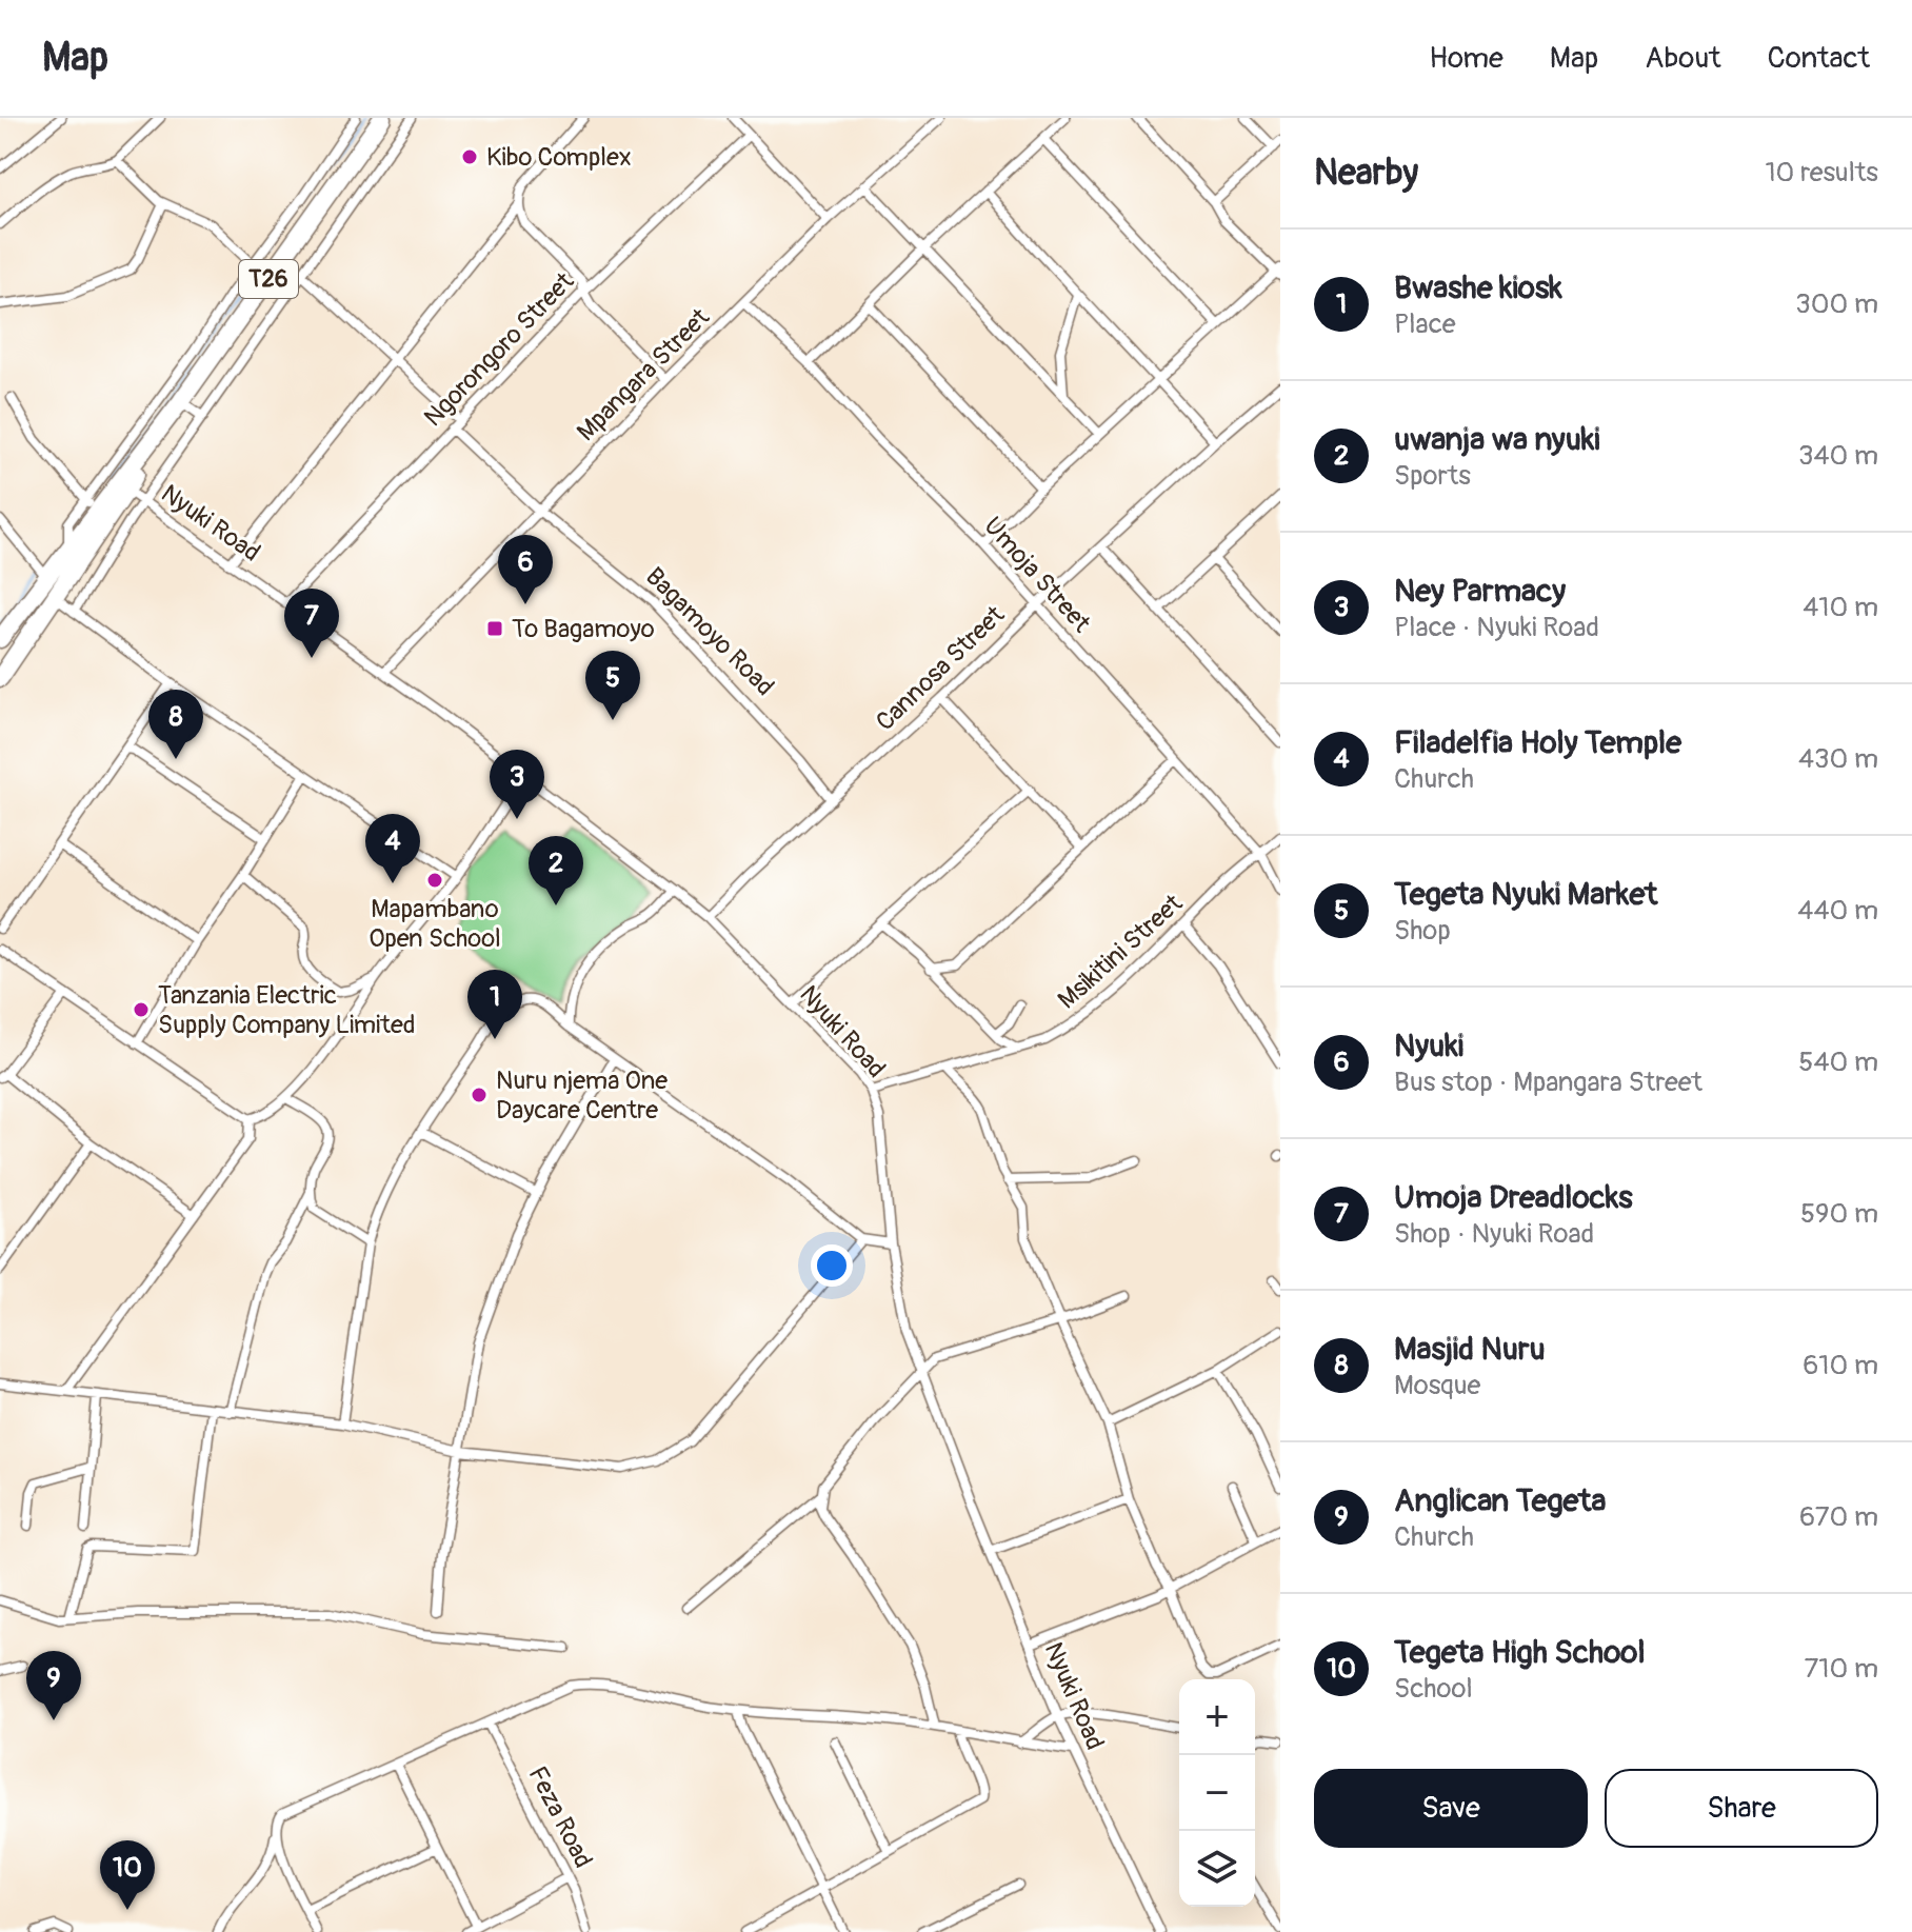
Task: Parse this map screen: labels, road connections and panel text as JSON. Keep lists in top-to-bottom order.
{
  "streets": {
    "highway": ["T26"],
    "street": [
      "Ngorongoro Street",
      "Mpangara Street",
      "Nyuki Road",
      "Umoja Street",
      "Bagamoyo Road",
      "Cannosa Street",
      "Msikitini Street",
      "Feza Road"
    ]
  },
  "crossings": [
    ["T26", "Nyuki Road"],
    ["Ngorongoro Street", "Nyuki Road"],
    ["Ngorongoro Street", "Bagamoyo Road"],
    ["Mpangara Street", "Nyuki Road"],
    ["Mpangara Street", "Umoja Street"],
    ["Mpangara Street", "Bagamoyo Road"],
    ["Nyuki Road", "Cannosa Street"],
    ["Nyuki Road", "Msikitini Street"],
    ["Umoja Street", "Cannosa Street"],
    ["Umoja Street", "Msikitini Street"],
    ["Bagamoyo Road", "Cannosa Street"]
  ],
  "places": {
    "other": [
      "Kibo Complex",
      "Mapambano Open School",
      "Tanzania Electric Supply Company Limited",
      "Nuru njema One Daycare Centre"
    ],
    "transit": ["To Bagamoyo"]
  },
  "page": {
    "header": "Map",
    "nav": [
      "Home",
      "Map",
      "About",
      "Contact"
    ],
    "heading": ["Nearby", "10 results"],
    "list": [
      {
        "mark": "1",
        "name": "Bwashe kiosk",
        "note": "Place",
        "value": "300 m"
      },
      {
        "mark": "2",
        "name": "uwanja wa nyuki",
        "note": "Sports",
        "value": "340 m"
      },
      {
        "mark": "3",
        "name": "Ney Parmacy",
        "note": "Place · Nyuki Road",
        "value": "410 m"
      },
      {
        "mark": "4",
        "name": "Filadelfia Holy Temple",
        "note": "Church",
        "value": "430 m"
      },
      {
        "mark": "5",
        "name": "Tegeta Nyuki Market",
        "note": "Shop",
        "value": "440 m"
      },
      {
        "mark": "6",
        "name": "Nyuki",
        "note": "Bus stop · Mpangara Street",
        "value": "540 m"
      },
      {
        "mark": "7",
        "name": "Umoja Dreadlocks",
        "note": "Shop · Nyuki Road",
        "value": "590 m"
      },
      {
        "mark": "8",
        "name": "Masjid Nuru",
        "note": "Mosque",
        "value": "610 m"
      },
      {
        "mark": "9",
        "name": "Anglican Tegeta",
        "note": "Church",
        "value": "670 m"
      },
      {
        "mark": "10",
        "name": "Tegeta High School",
        "note": "School",
        "value": "710 m"
      }
    ],
    "pins": [
      "6",
      "7",
      "5",
      "8",
      "3",
      "4",
      "2",
      "1",
      "9",
      "10"
    ],
    "map_buttons": ["+", "−"],
    "buttons": ["Save", "Share"]
  }
}
